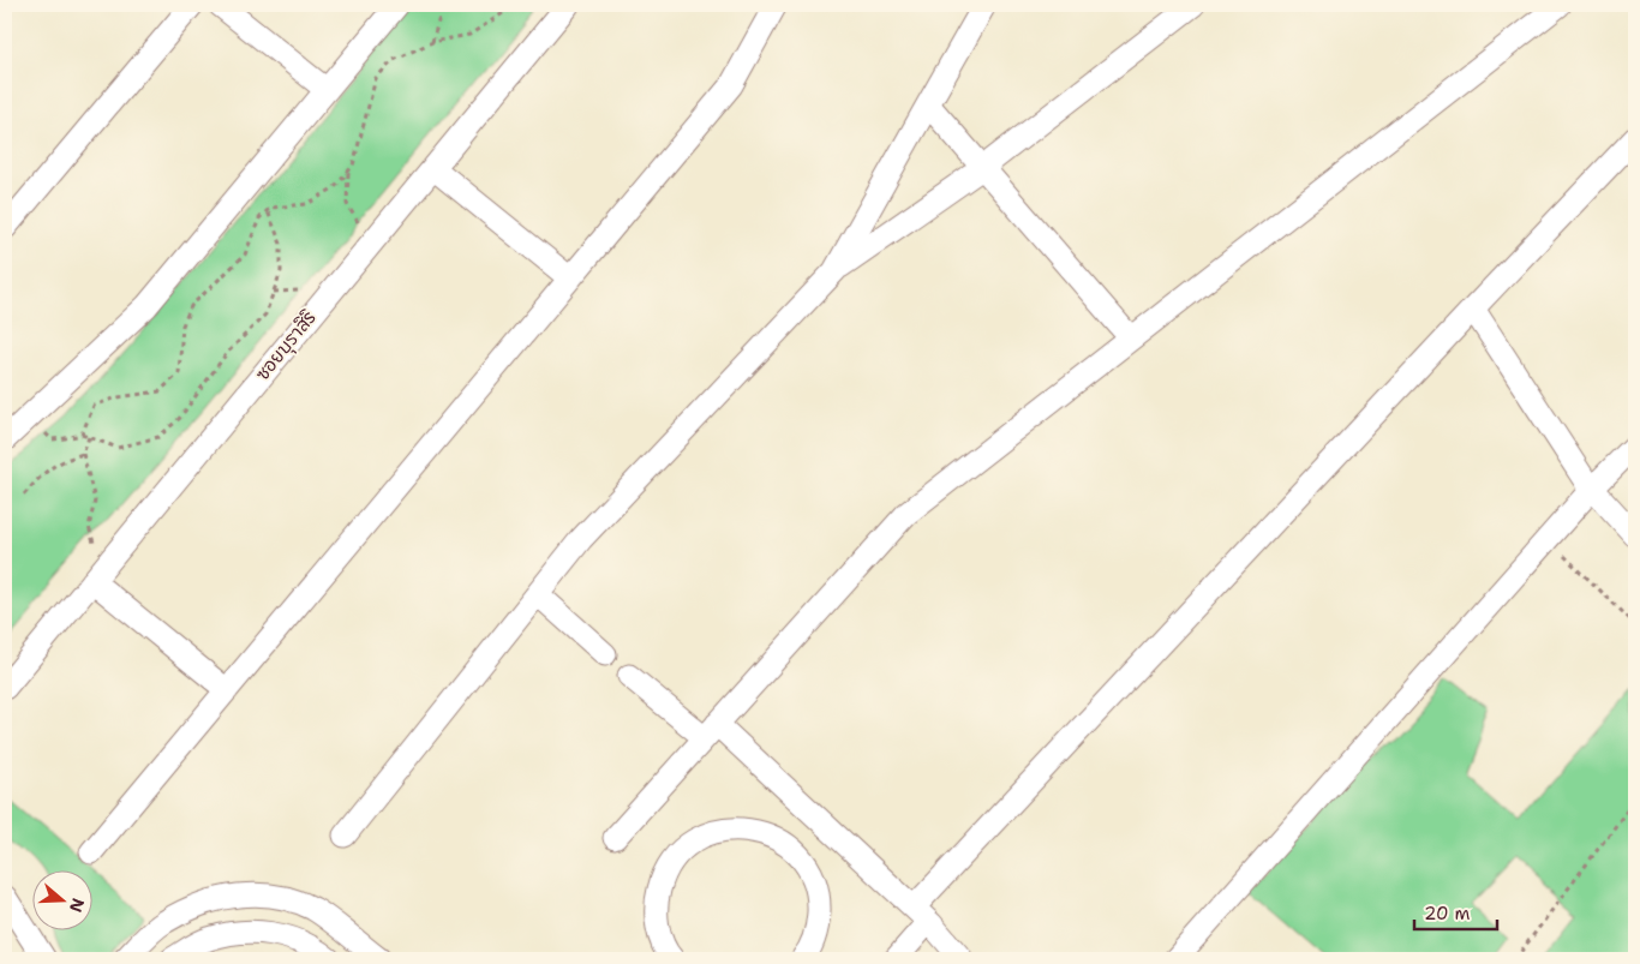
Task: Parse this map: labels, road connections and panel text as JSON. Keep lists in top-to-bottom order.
{
  "streets": {
    "street": ["ซอยบุราสิริ"]
  },
  "scale_bar": "20 m",
  "north": "right"
}
